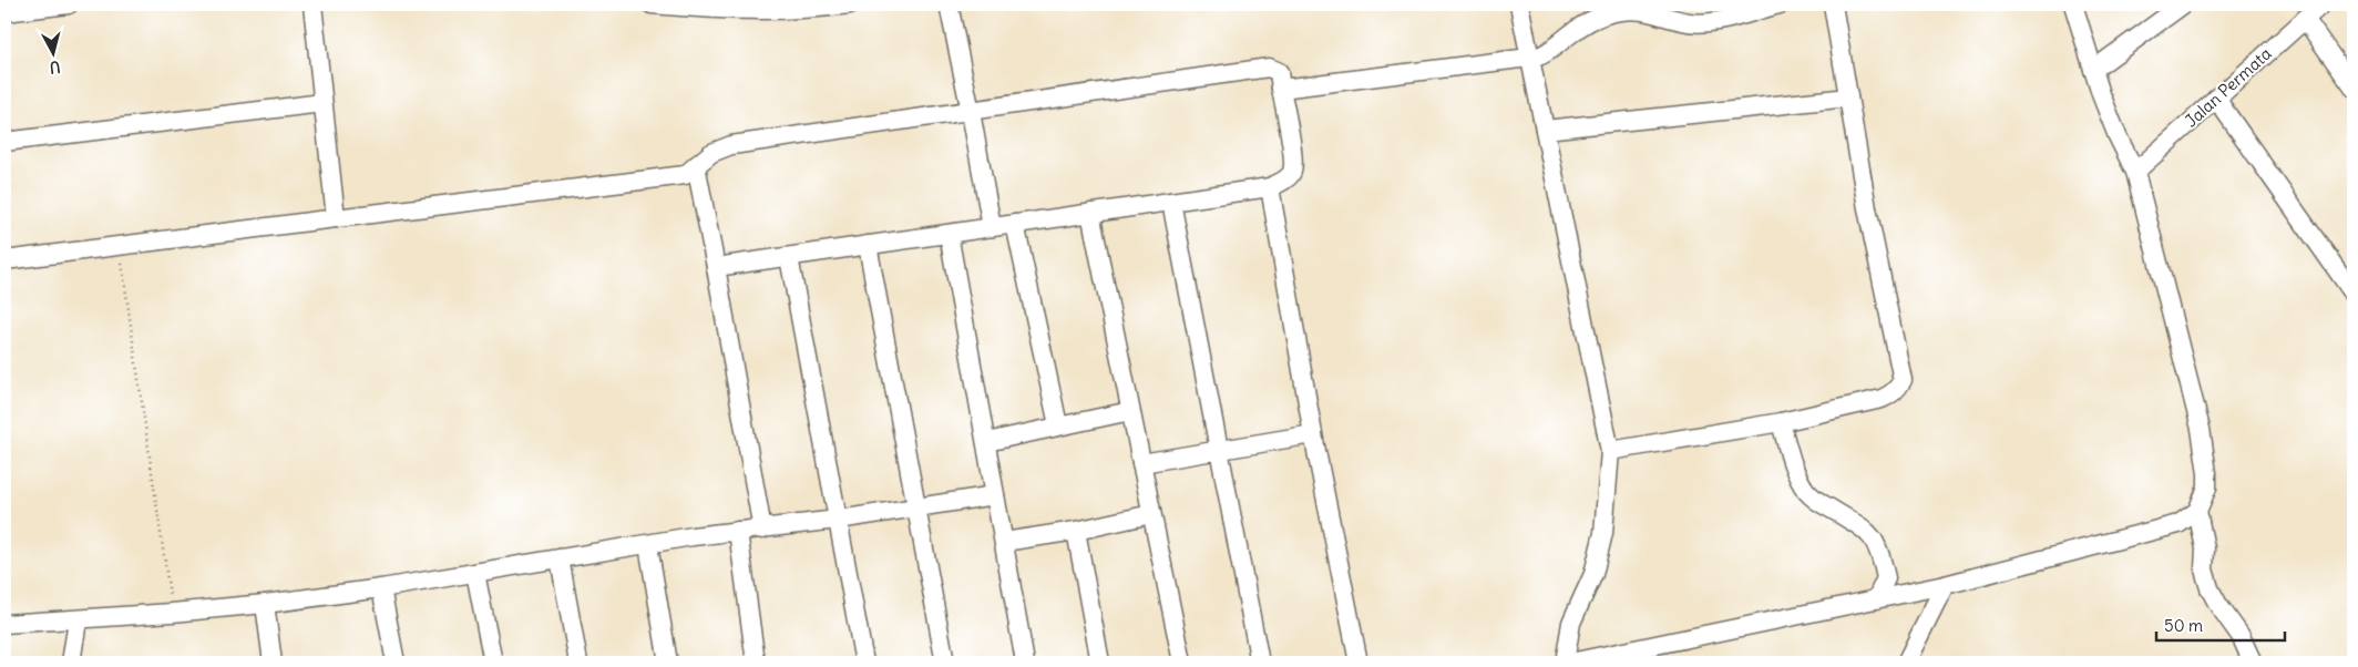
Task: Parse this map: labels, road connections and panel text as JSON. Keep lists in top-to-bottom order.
{
  "streets": {
    "street": ["Jalan Permata"]
  },
  "scale_bar": "50 m",
  "north": "bottom"
}
